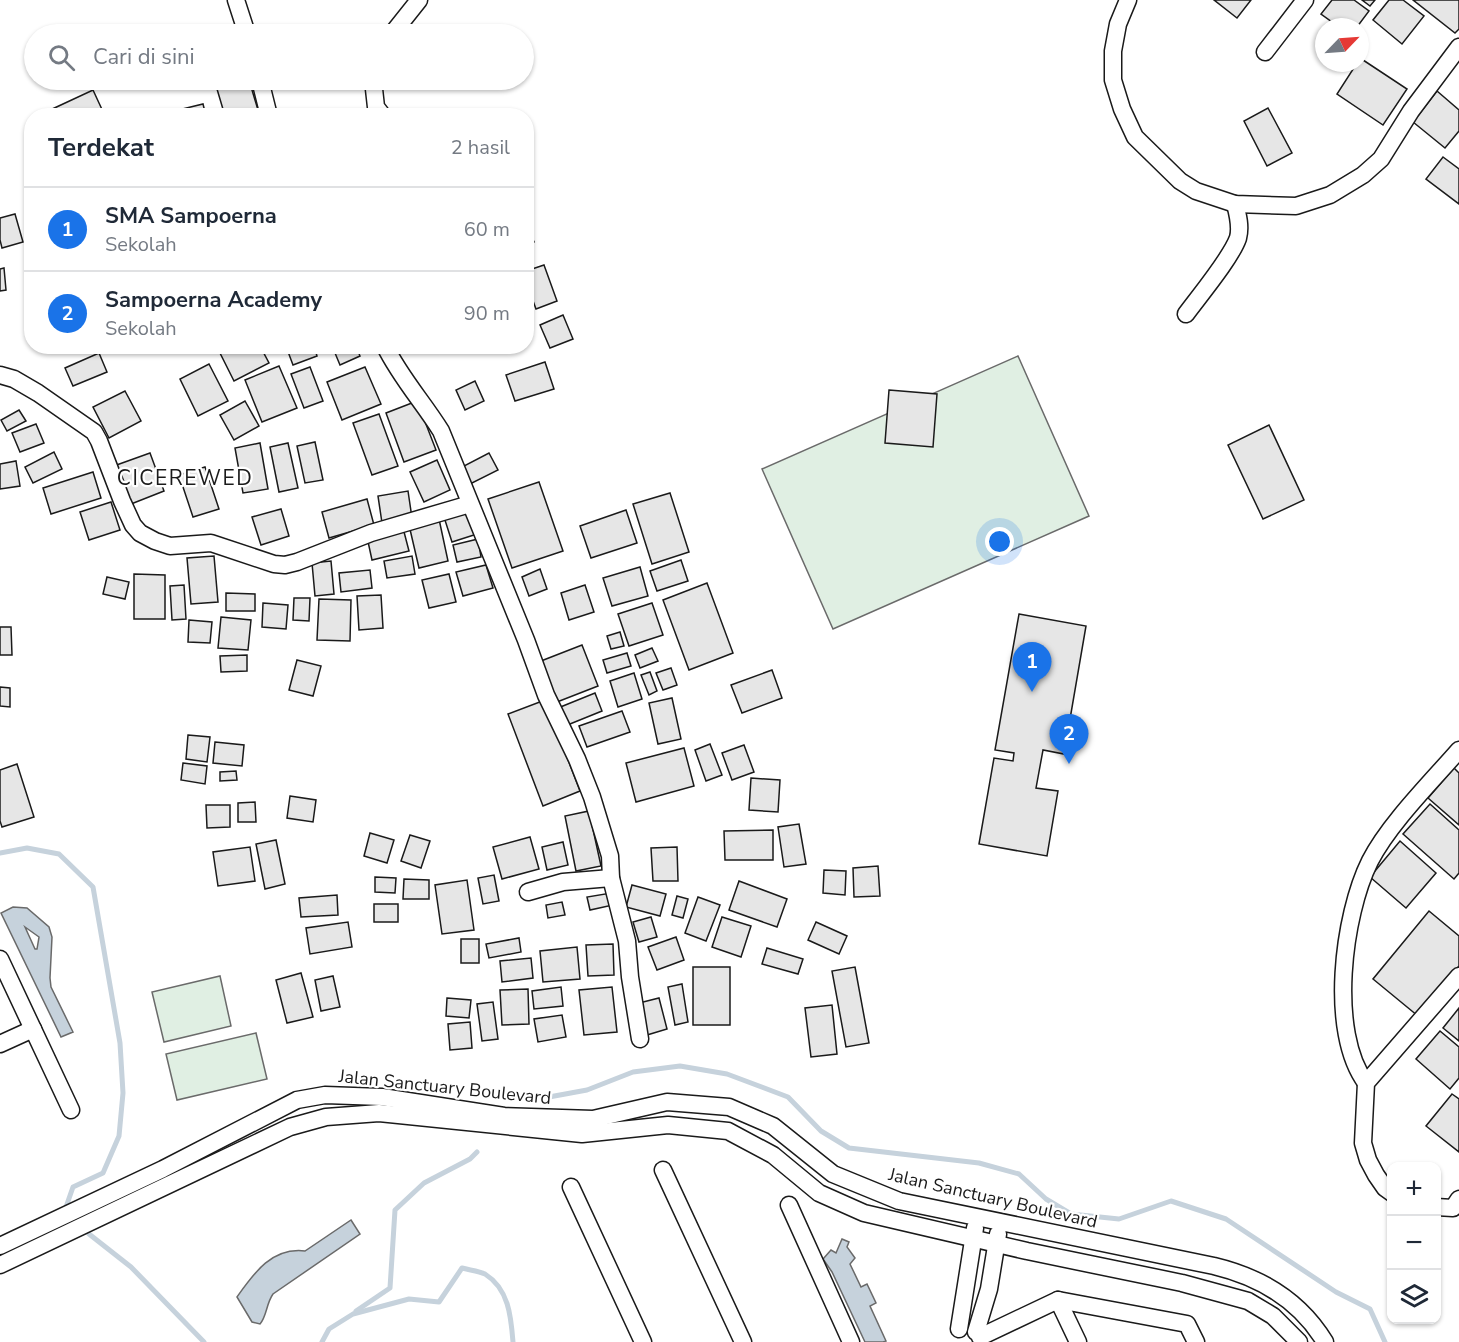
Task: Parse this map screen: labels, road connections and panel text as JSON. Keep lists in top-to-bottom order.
{
  "streets": {
    "street": ["Jalan Sanctuary Boulevard"]
  },
  "districts": ["CICEREWED"],
  "north": "top right",
  "page": {
    "search": "Cari di sini",
    "heading": ["Terdekat", "2 hasil"],
    "list": [
      {
        "mark": "1",
        "name": "SMA Sampoerna",
        "note": "Sekolah",
        "value": "60 m"
      },
      {
        "mark": "2",
        "name": "Sampoerna Academy",
        "note": "Sekolah",
        "value": "90 m"
      }
    ],
    "pins": ["1", "2"],
    "map_buttons": ["+", "−"]
  }
}
